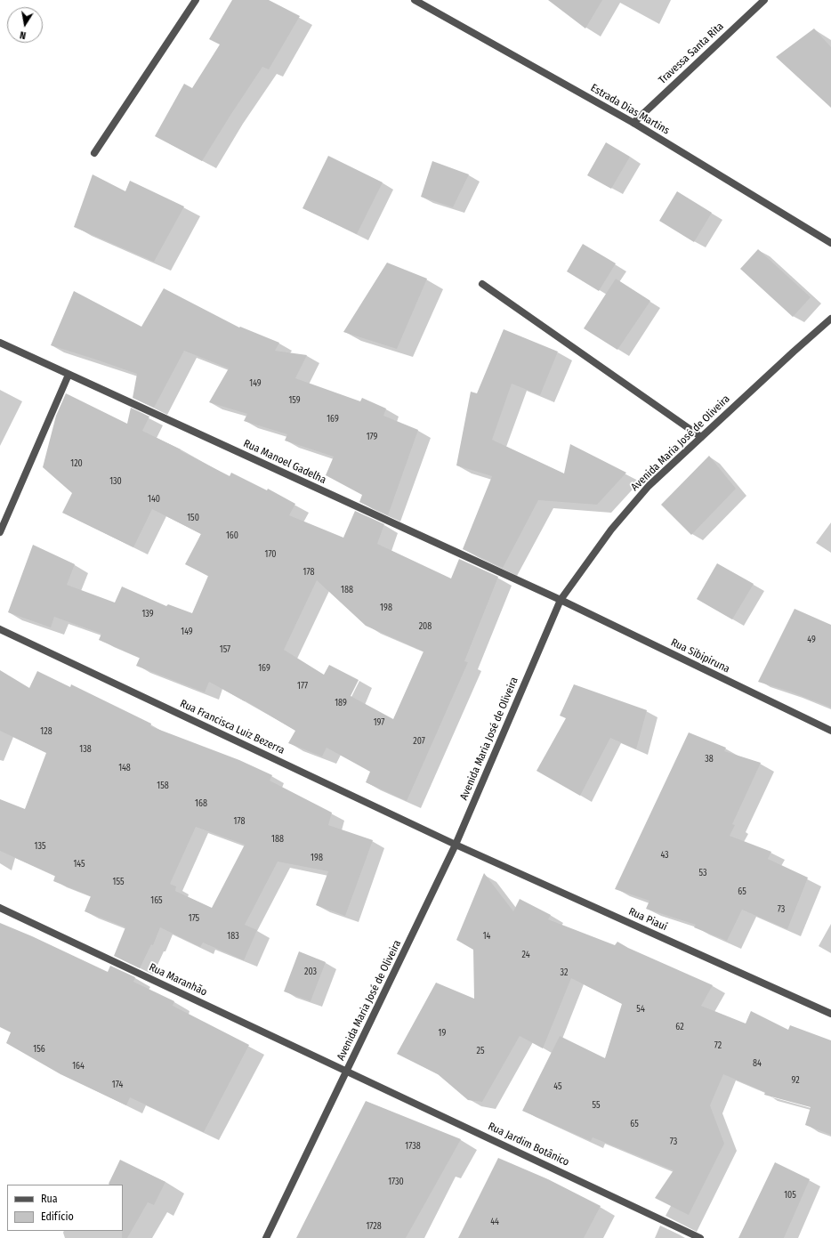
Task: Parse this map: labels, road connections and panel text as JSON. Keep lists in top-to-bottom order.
{
  "streets": {
    "street": [
      "Travessa Santa Rita",
      "Estrada Dias Martins",
      "Avenida Maria José de Oliveira",
      "Rua Manoel Gadelha",
      "Rua Sibipiruna",
      "Rua Francisca Luiz Bezerra",
      "Rua Piauí",
      "Rua Maranhão",
      "Rua Jardim Botânico"
    ]
  },
  "crossings": [
    ["Travessa Santa Rita", "Estrada Dias Martins"],
    ["Avenida Maria José de Oliveira", "Rua Manoel Gadelha"],
    ["Avenida Maria José de Oliveira", "Rua Sibipiruna"],
    ["Avenida Maria José de Oliveira", "Rua Francisca Luiz Bezerra"],
    ["Avenida Maria José de Oliveira", "Rua Piauí"],
    ["Avenida Maria José de Oliveira", "Rua Maranhão"],
    ["Avenida Maria José de Oliveira", "Rua Jardim Botânico"],
    ["Rua Manoel Gadelha", "Rua Sibipiruna"],
    ["Rua Francisca Luiz Bezerra", "Rua Piauí"],
    ["Rua Maranhão", "Rua Jardim Botânico"]
  ],
  "house_numbers": [
    "149",
    "159",
    "169",
    "179",
    "120",
    "130",
    "140",
    "150",
    "160",
    "170",
    "178",
    "188",
    "198",
    "139",
    "208",
    "149",
    "49",
    "157",
    "169",
    "177",
    "189",
    "197",
    "128",
    "207",
    "138",
    "38",
    "148",
    "158",
    "168",
    "178",
    "188",
    "135",
    "43",
    "198",
    "145",
    "53",
    "155",
    "65",
    "165",
    "73",
    "175",
    "183",
    "14",
    "24",
    "203",
    "32",
    "54",
    "62",
    "19",
    "72",
    "156",
    "25",
    "84",
    "164",
    "92",
    "174",
    "45",
    "55",
    "65",
    "73",
    "1738",
    "1730",
    "105",
    "44",
    "1728"
  ],
  "legend": ["Rua", "Edifício"],
  "north": "bottom"
}
